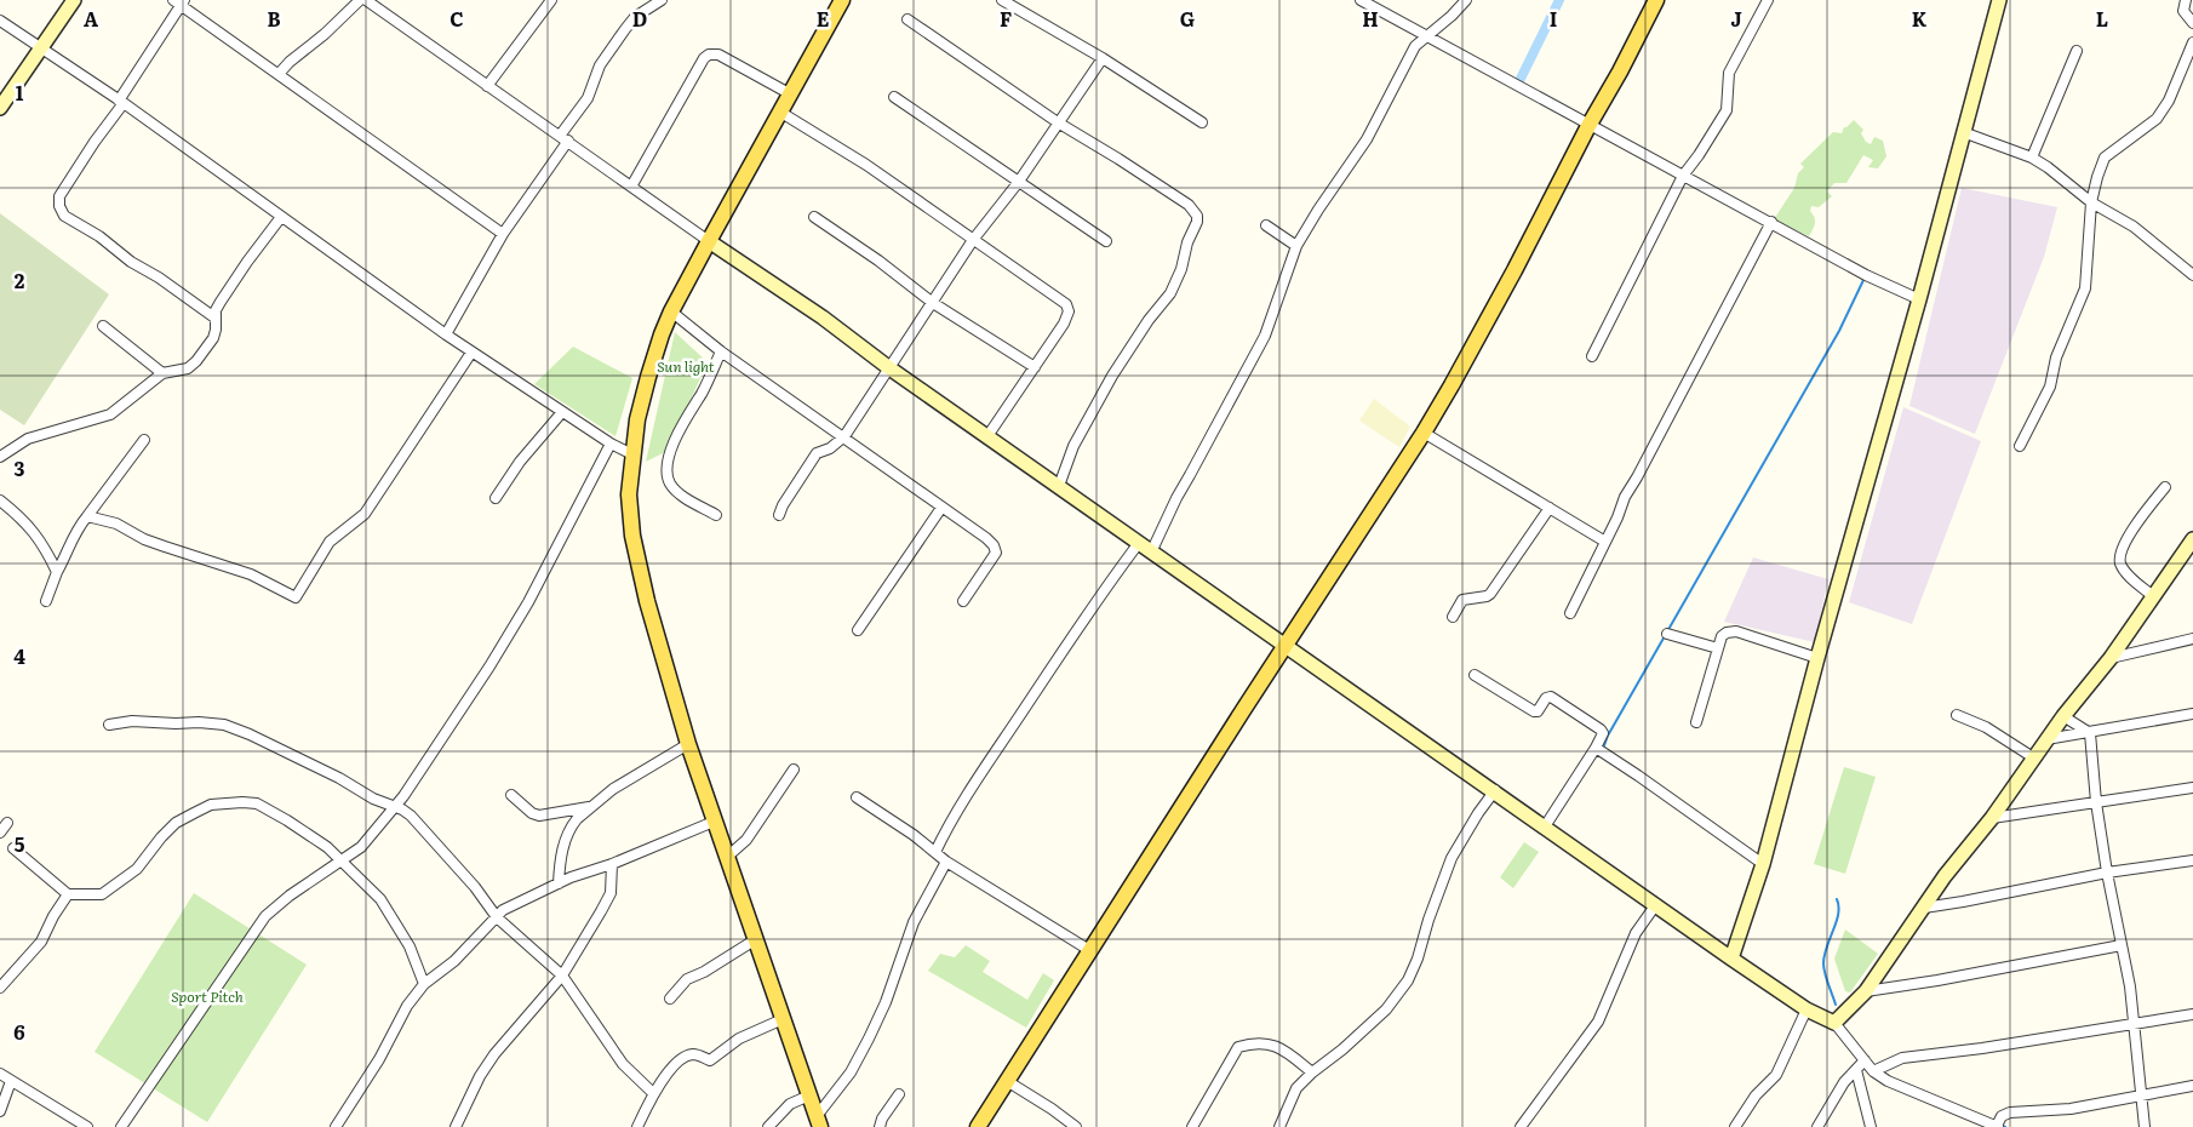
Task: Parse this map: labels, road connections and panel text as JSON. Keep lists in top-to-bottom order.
{
  "parks": ["Sun light", "Sport Pitch"],
  "grid": {
    "columns": [
      "A",
      "B",
      "C",
      "D",
      "E",
      "F",
      "G",
      "H",
      "I",
      "J",
      "K",
      "L"
    ],
    "rows": [
      "1",
      "2",
      "3",
      "4",
      "5",
      "6"
    ]
  }
}
